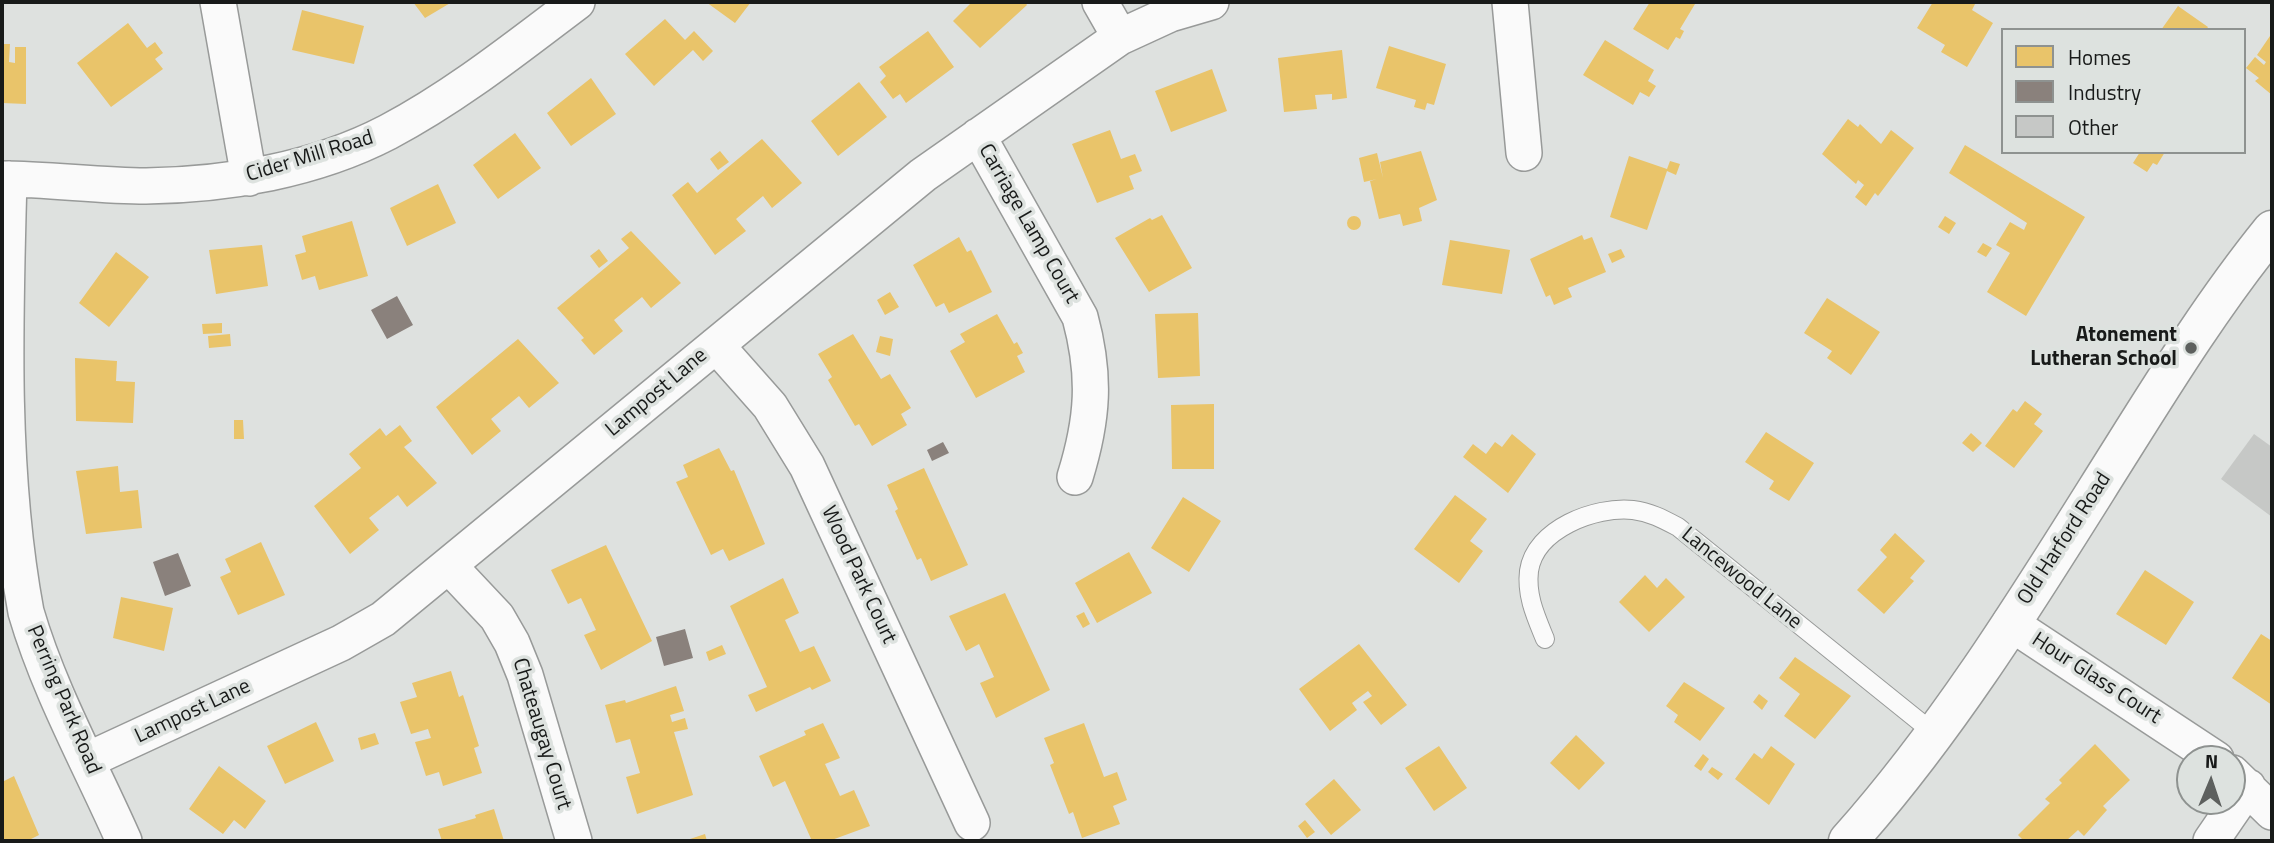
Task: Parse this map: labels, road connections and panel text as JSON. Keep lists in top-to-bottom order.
{
  "streets": {
    "street": [
      "Cider Mill Road",
      "Carriage Lamp Court",
      "Lampost Lane",
      "Old Harford Road",
      "Wood Park Court",
      "Hour Glass Court",
      "Perring Park Road",
      "Chateaugay Court"
    ],
    "lane": ["Lancewood Lane"]
  },
  "crossings": [
    ["Cider Mill Road", "Perring Park Road"],
    ["Carriage Lamp Court", "Lampost Lane"],
    ["Lampost Lane", "Wood Park Court"],
    ["Lampost Lane", "Perring Park Road"],
    ["Lampost Lane", "Chateaugay Court"],
    ["Old Harford Road", "Lancewood Lane"],
    ["Old Harford Road", "Hour Glass Court"]
  ],
  "places": ["Atonement Lutheran School"],
  "legend": ["Homes", "Industry", "Other"],
  "north": "top"
}
